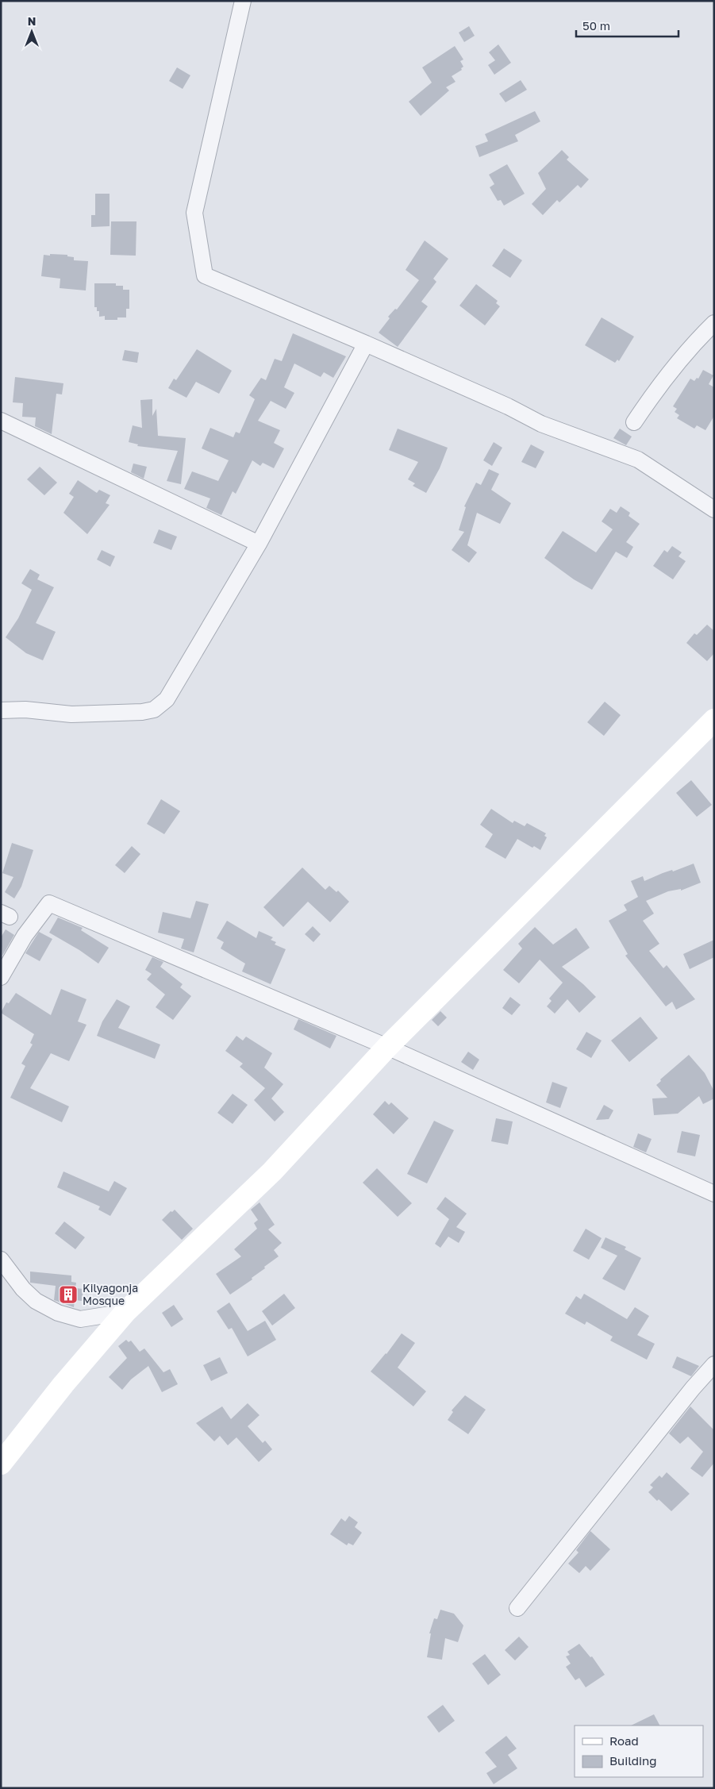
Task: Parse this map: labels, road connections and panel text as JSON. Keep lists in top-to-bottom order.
{
  "places": {
    "building": ["Kilyagonja Mosque"]
  },
  "legend": ["Road", "Building"],
  "scale_bar": "50 m",
  "north": "top"
}
